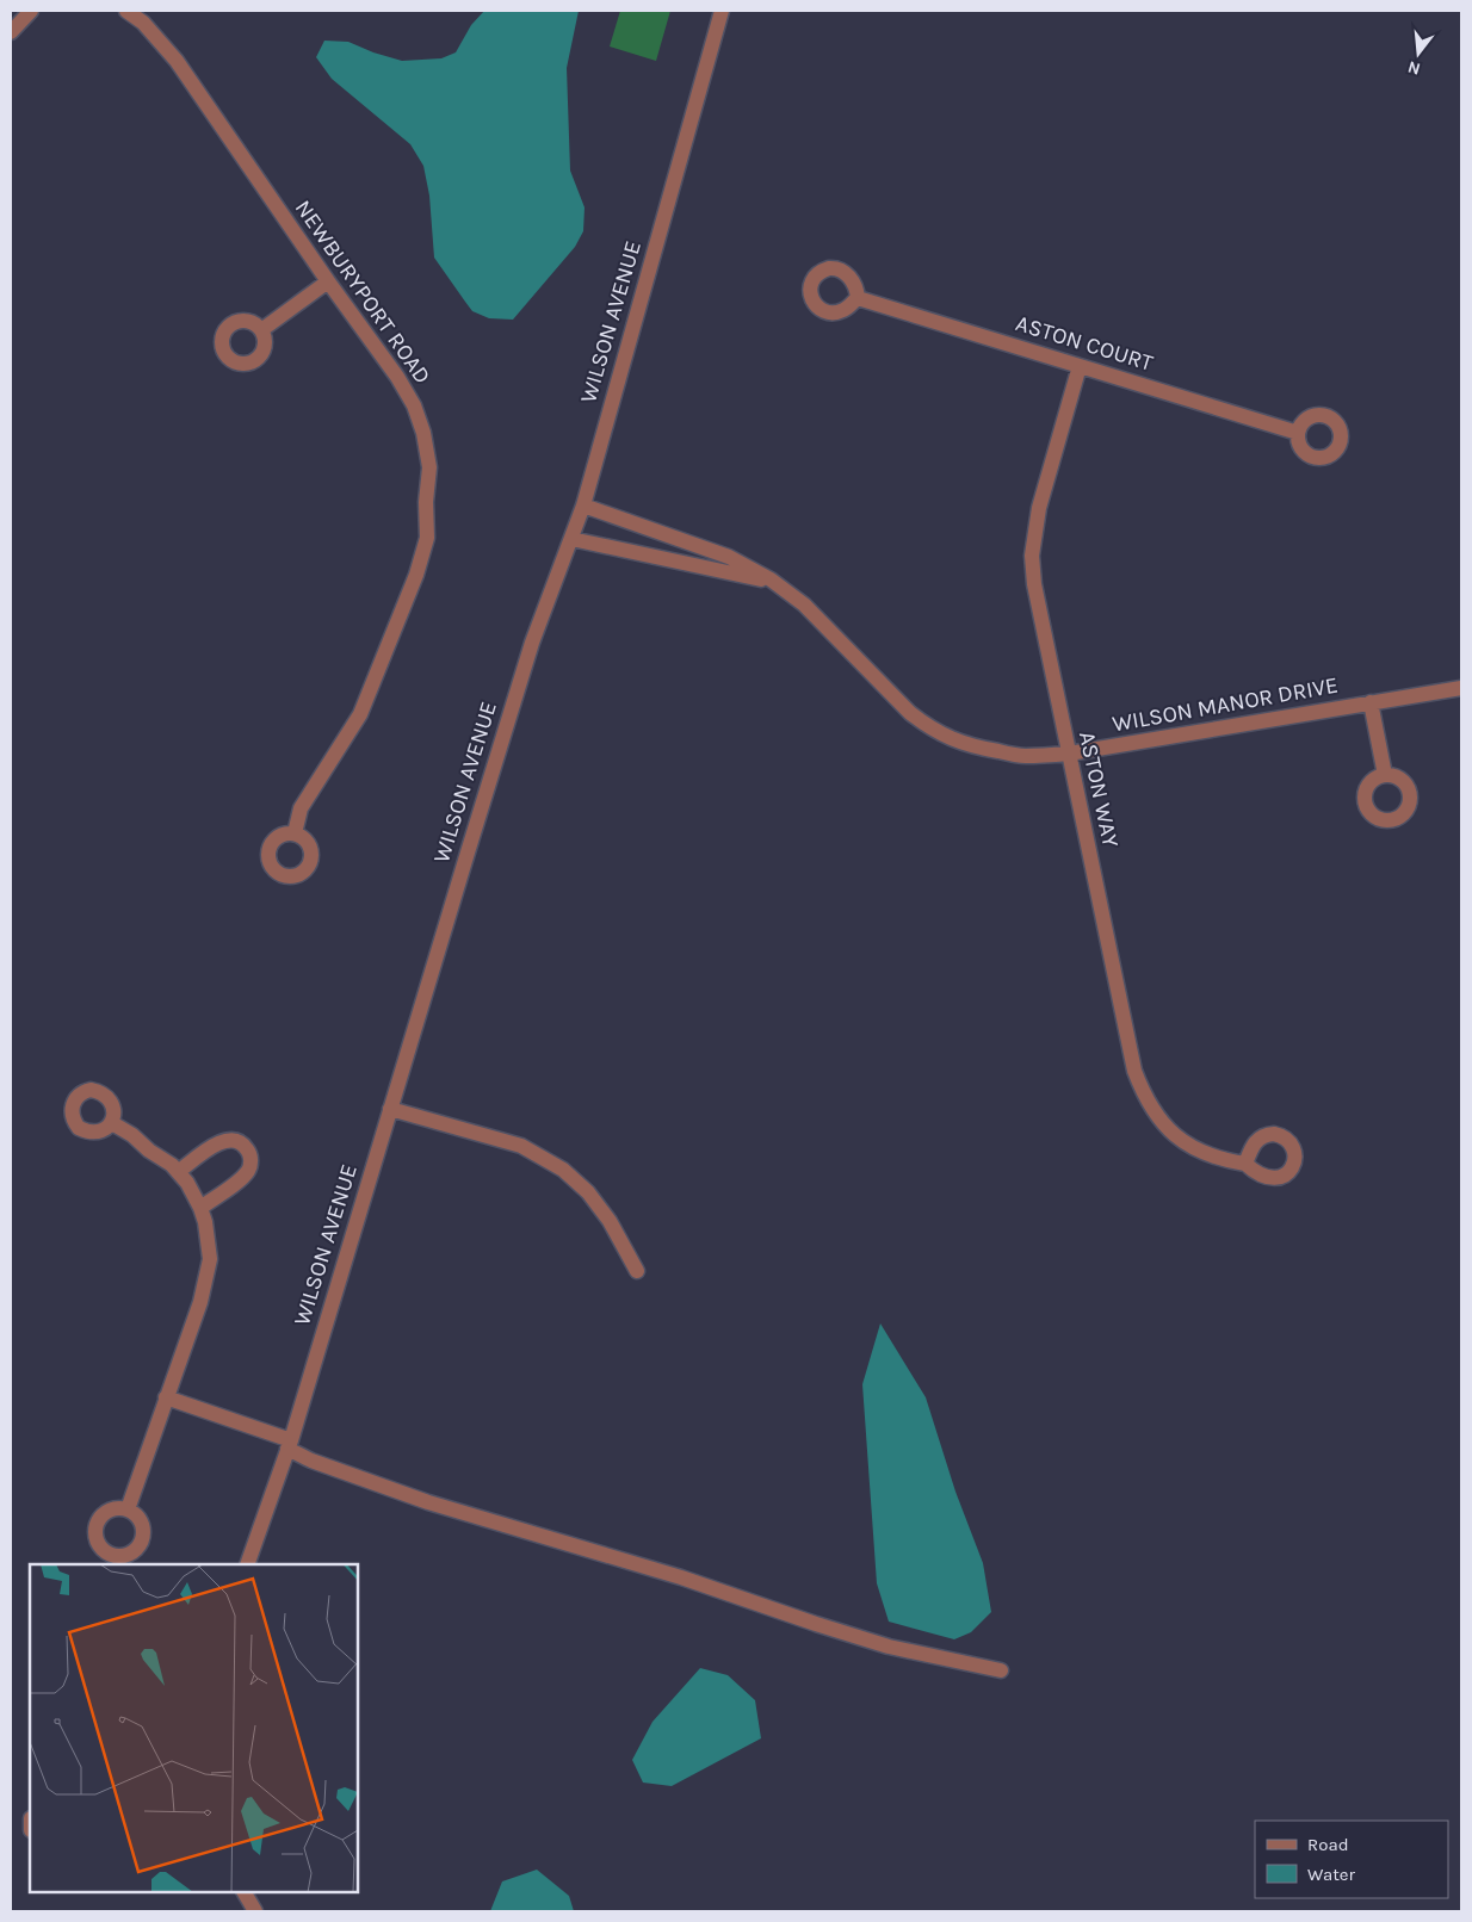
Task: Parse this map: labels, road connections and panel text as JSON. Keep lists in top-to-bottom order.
{
  "streets": {
    "street": [
      "NEWBURYPORT ROAD",
      "WILSON AVENUE",
      "ASTON COURT",
      "WILSON MANOR DRIVE",
      "ASTON WAY"
    ]
  },
  "crossings": [
    ["WILSON AVENUE", "WILSON MANOR DRIVE"],
    ["ASTON COURT", "ASTON WAY"],
    ["WILSON MANOR DRIVE", "ASTON WAY"]
  ],
  "legend": ["Road", "Water"],
  "north": "bottom"
}
